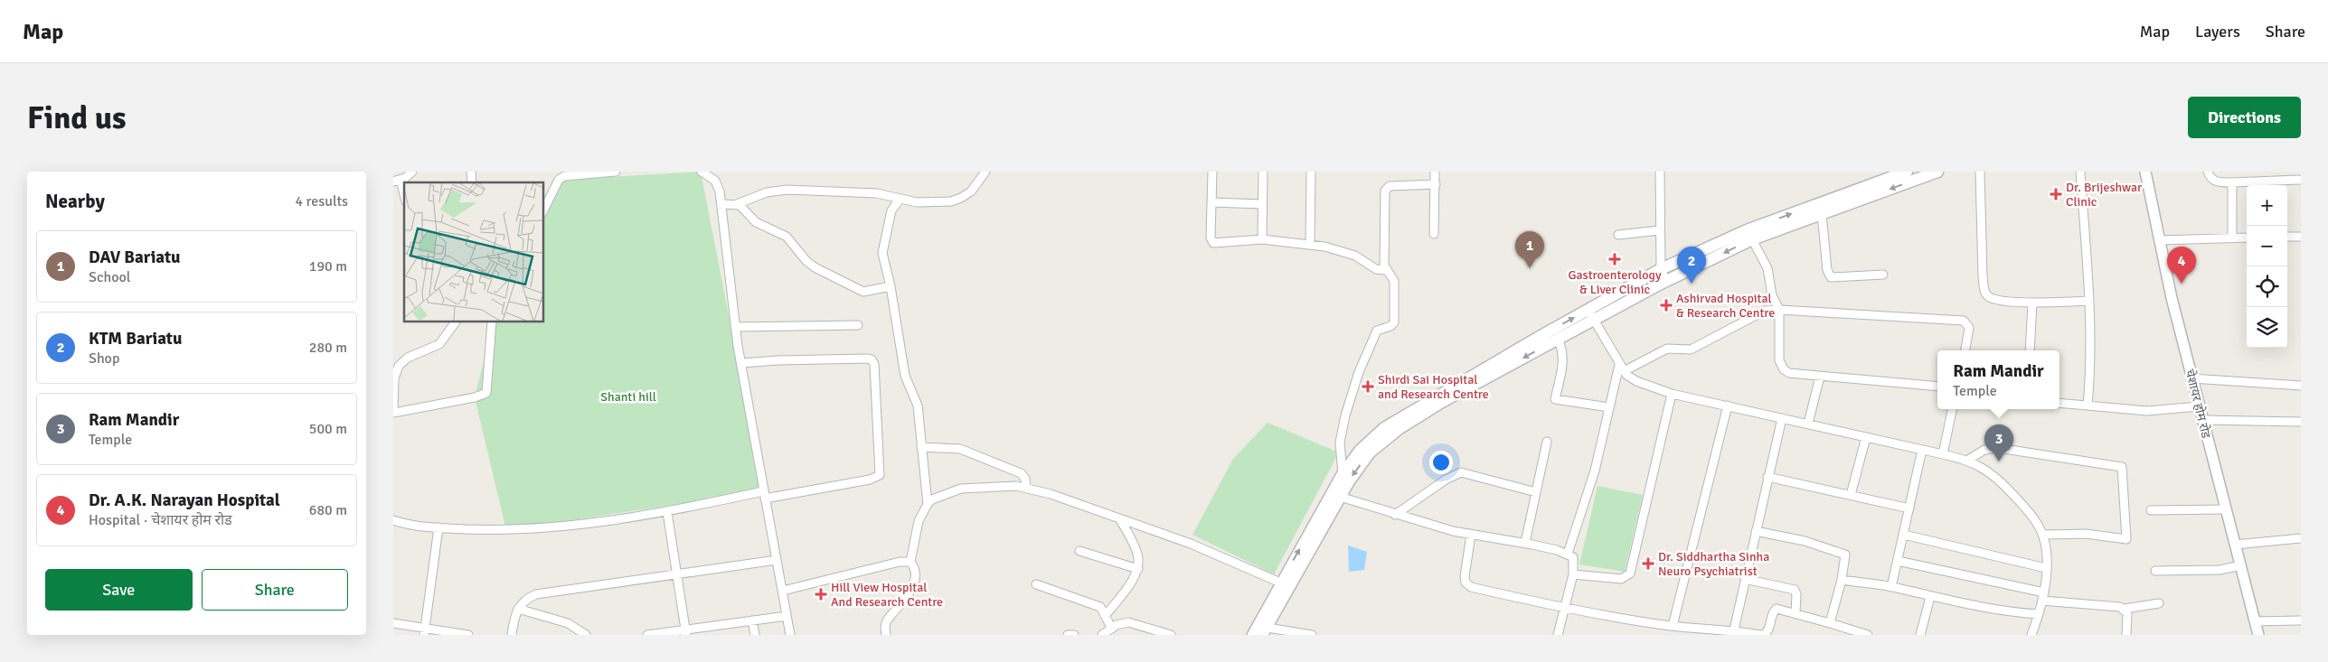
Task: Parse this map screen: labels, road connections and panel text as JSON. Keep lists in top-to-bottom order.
{
  "streets": {
    "street": ["चेशायर होम रोड"]
  },
  "parks": ["Shanti hill"],
  "places": {
    "health": [
      "Dr. Brijeshwar Clinic",
      "Gastroenterology & Liver Clinic",
      "Ashirvad Hospital & Research Centre",
      "Shirdi Sai Hospital and Research Centre",
      "Dr. Siddhartha Sinha Neuro Psychiatrist",
      "Hill View Hospital And Research Centre"
    ]
  },
  "page": {
    "header": "Map",
    "nav": ["Map", "Layers", "Share"],
    "buttons": [
      "Directions",
      ["Save", "Share"]
    ],
    "title": "Find us",
    "heading": ["Nearby", "4 results"],
    "map_buttons": ["+", "−"],
    "list": [
      {
        "mark": "1",
        "name": "DAV Bariatu",
        "note": "School",
        "value": "190 m"
      },
      {
        "mark": "2",
        "name": "KTM Bariatu",
        "note": "Shop",
        "value": "280 m"
      },
      {
        "mark": "3",
        "name": "Ram Mandir",
        "note": "Temple",
        "value": "500 m"
      },
      {
        "mark": "4",
        "name": "Dr. A.K. Narayan Hospital",
        "note": "Hospital · चेशायर होम रोड",
        "value": "680 m"
      }
    ],
    "pins": [
      "1",
      "2",
      "4",
      "3"
    ],
    "popup": ["Ram Mandir", "Temple"]
  }
}
